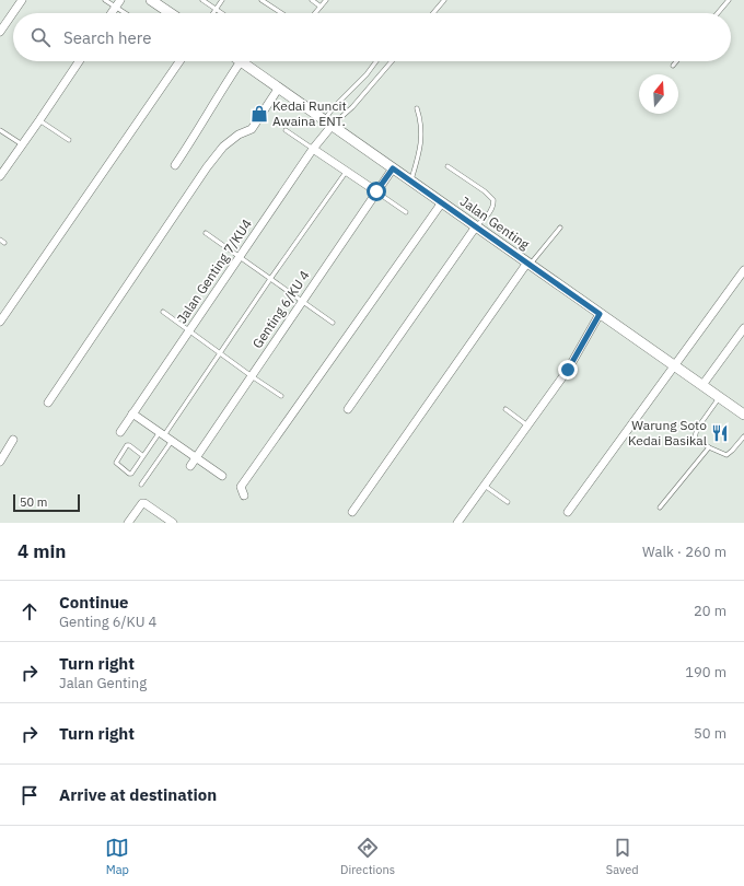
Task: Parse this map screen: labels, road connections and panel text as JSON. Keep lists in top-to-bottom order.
{
  "streets": {
    "street": ["Jalan Genting", "Jalan Genting 7/KU4", "Genting 6/KU 4"]
  },
  "crossings": [
    ["Jalan Genting", "Jalan Genting 7/KU4"],
    ["Jalan Genting", "Genting 6/KU 4"]
  ],
  "places": {
    "shop": ["Kedai Runcit Awaina ENT."],
    "restaurant": ["Warung Soto Kedai Basikal"]
  },
  "scale_bar": "50 m",
  "north": "top",
  "page": {
    "search": "Search here",
    "scale": "50 m",
    "heading": ["4 min", "Walk · 260 m"],
    "list": [
      ["Continue", "Genting 6/KU 4", "20 m"],
      ["Turn right", "Jalan Genting", "190 m"],
      ["Turn right", "50 m"],
      "Arrive at destination"
    ],
    "nav": ["Map", "Directions", "Saved"]
  }
}
